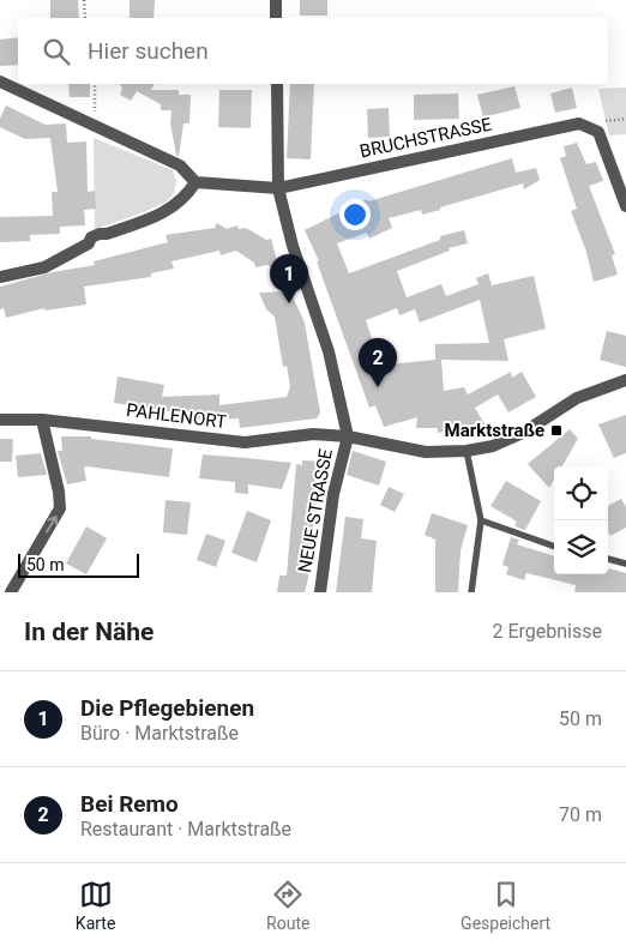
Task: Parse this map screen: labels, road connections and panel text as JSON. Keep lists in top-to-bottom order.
{
  "streets": {
    "street": ["BRUCHSTRASSE", "PAHLENORT", "NEUE STRASSE"]
  },
  "crossings": [
    ["PAHLENORT", "NEUE STRASSE"]
  ],
  "places": {
    "transit": ["Marktstraße"]
  },
  "scale_bar": "50 m",
  "page": {
    "search": "Hier suchen",
    "pins": ["1", "2"],
    "scale": "50 m",
    "heading": ["In der Nähe", "2 Ergebnisse"],
    "list": [
      {
        "mark": "1",
        "name": "Die Pflegebienen",
        "note": "Büro · Marktstraße",
        "value": "50 m"
      },
      {
        "mark": "2",
        "name": "Bei Remo",
        "note": "Restaurant · Marktstraße",
        "value": "70 m"
      }
    ],
    "nav": ["Karte", "Route", "Gespeichert"]
  }
}
